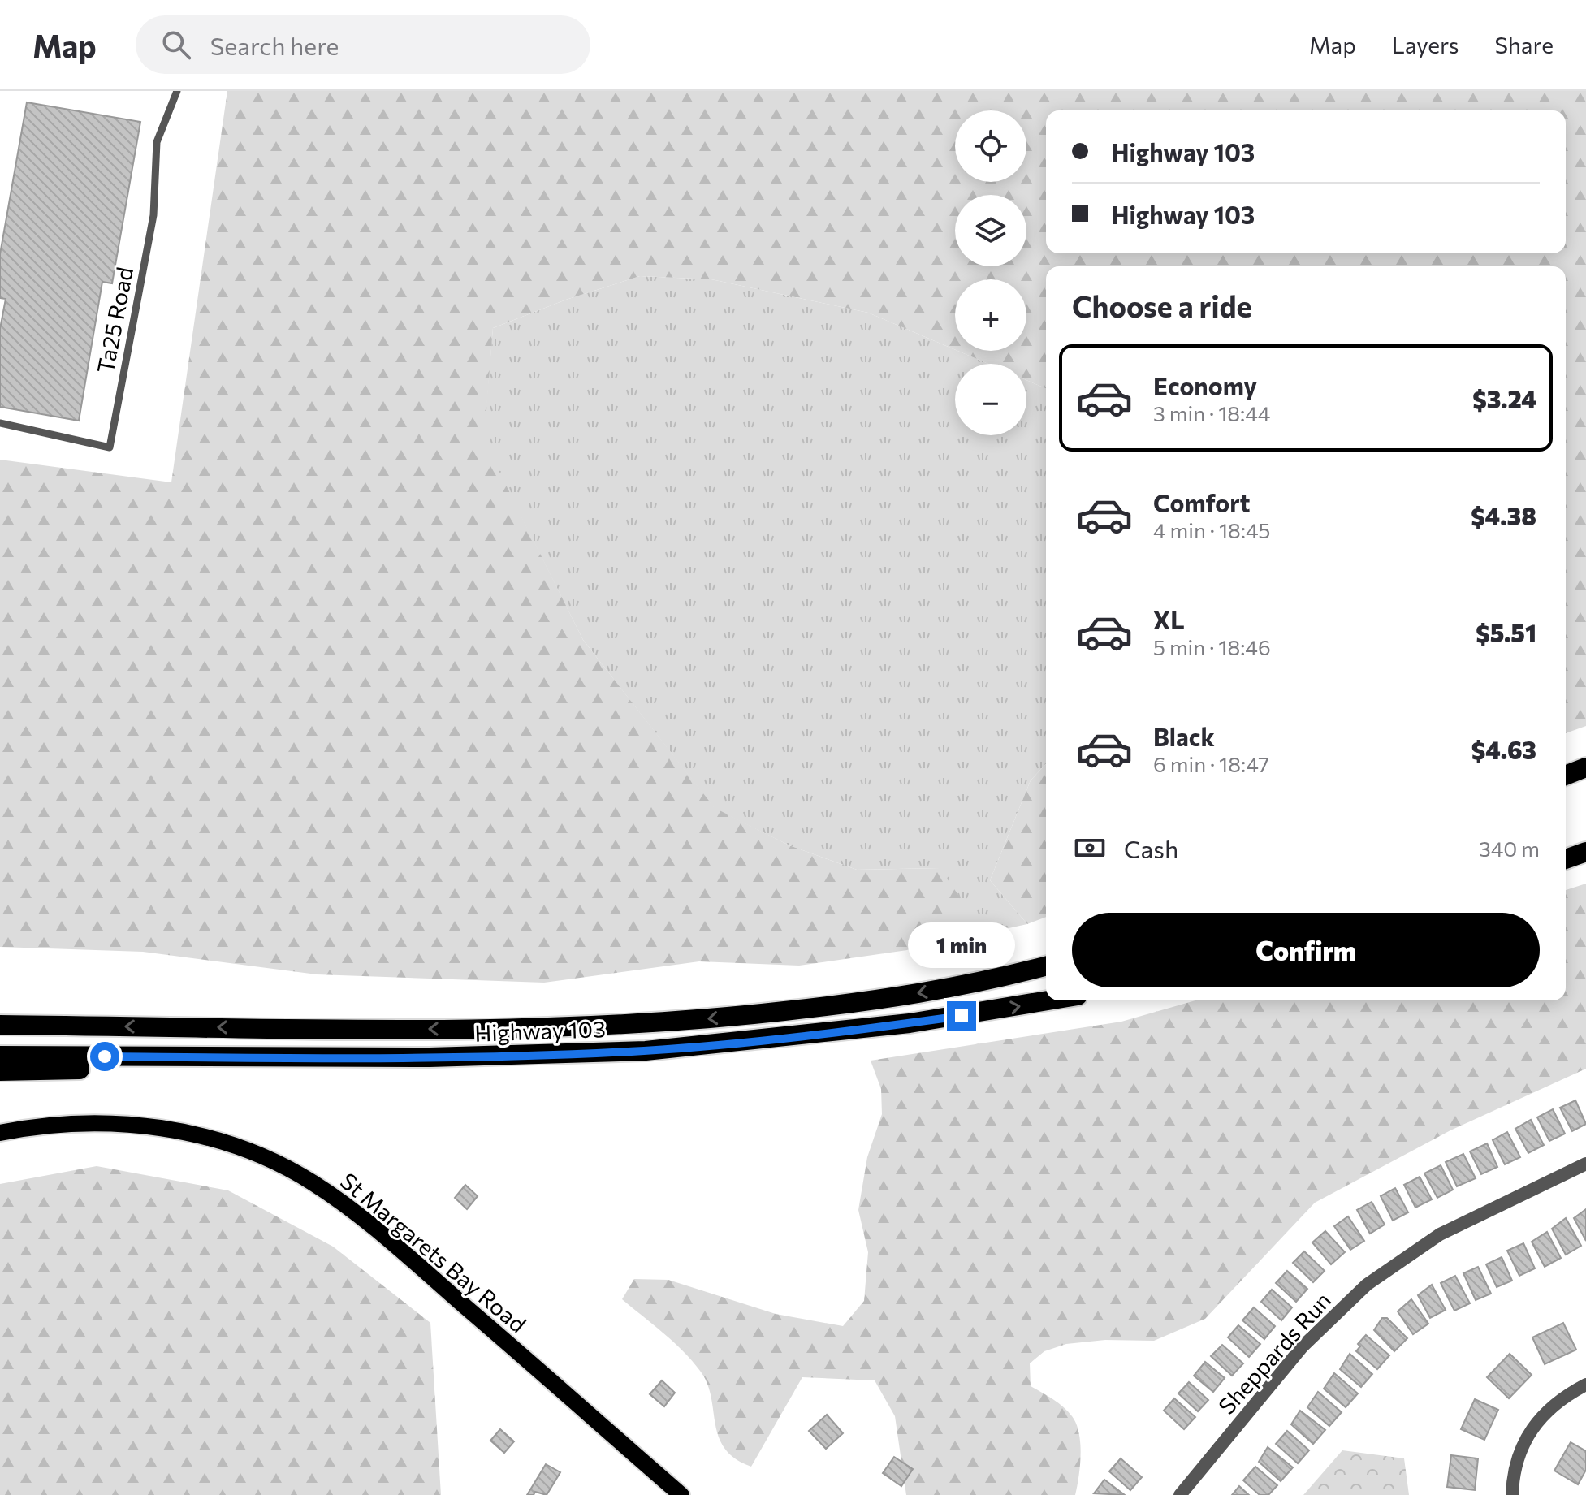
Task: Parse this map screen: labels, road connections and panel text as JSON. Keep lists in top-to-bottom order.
{
  "streets": {
    "highway": ["Highway 103"],
    "main road": ["St Margarets Bay Road"],
    "street": ["Sheppards Run"],
    "lane": ["Ta25 Road"]
  },
  "page": {
    "header": "Map",
    "search": "Search here",
    "nav": ["Map", "Layers", "Share"],
    "map_buttons": ["+", "−"],
    "banner": ["Highway 103", "Highway 103"],
    "heading": "Choose a ride",
    "list": [
      {
        "name": "Economy",
        "note": "3 min · 18:44",
        "value": "$3.24"
      },
      {
        "name": "Comfort",
        "note": "4 min · 18:45",
        "value": "$4.38"
      },
      {
        "name": "XL",
        "note": "5 min · 18:46",
        "value": "$5.51"
      },
      {
        "name": "Black",
        "note": "6 min · 18:47",
        "value": "$4.63"
      }
    ],
    "pay": ["Cash", "340 m"],
    "buttons": "Confirm",
    "bubble": "1 min"
  }
}
